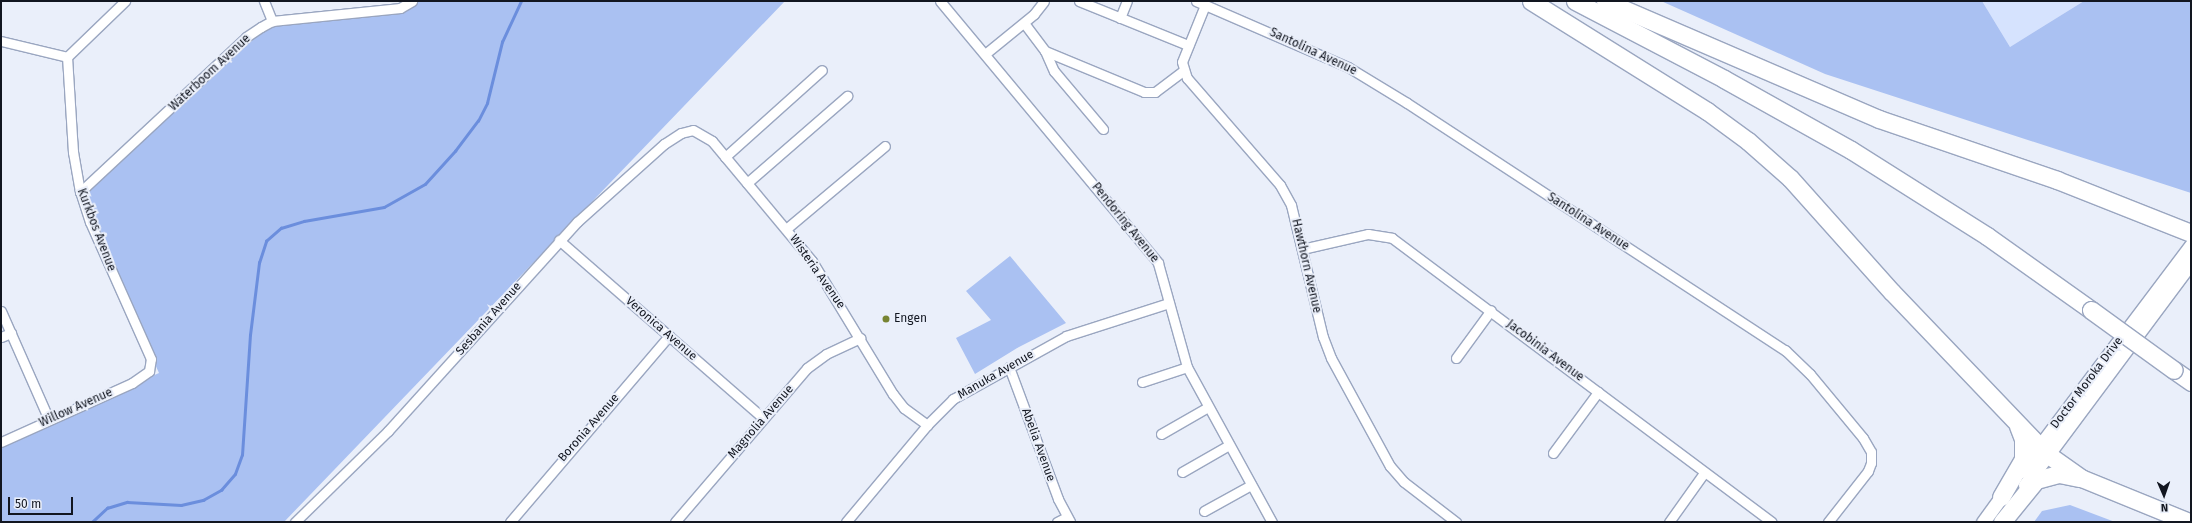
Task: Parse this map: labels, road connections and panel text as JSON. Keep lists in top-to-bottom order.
{
  "streets": {
    "main road": ["Doctor Moroka Drive"],
    "street": [
      "Santolina Avenue",
      "Waterboom Avenue",
      "Pendoring Avenue",
      "Kurkbos Avenue",
      "Hawthorn Avenue",
      "Wisteria Avenue",
      "Sesbania Avenue",
      "Veronica Avenue",
      "Jacobinia Avenue",
      "Manuka Avenue",
      "Willow Avenue",
      "Magnolia Avenue",
      "Boronia Avenue",
      "Abelia Avenue"
    ]
  },
  "crossings": [
    ["Waterboom Avenue", "Kurkbos Avenue"],
    ["Pendoring Avenue", "Manuka Avenue"],
    ["Kurkbos Avenue", "Willow Avenue"],
    ["Hawthorn Avenue", "Jacobinia Avenue"],
    ["Wisteria Avenue", "Sesbania Avenue"],
    ["Wisteria Avenue", "Manuka Avenue"],
    ["Wisteria Avenue", "Magnolia Avenue"],
    ["Sesbania Avenue", "Veronica Avenue"],
    ["Veronica Avenue", "Magnolia Avenue"],
    ["Veronica Avenue", "Boronia Avenue"],
    ["Manuka Avenue", "Abelia Avenue"]
  ],
  "places": ["Engen"],
  "scale_bar": "50 m",
  "north": "bottom"
}
